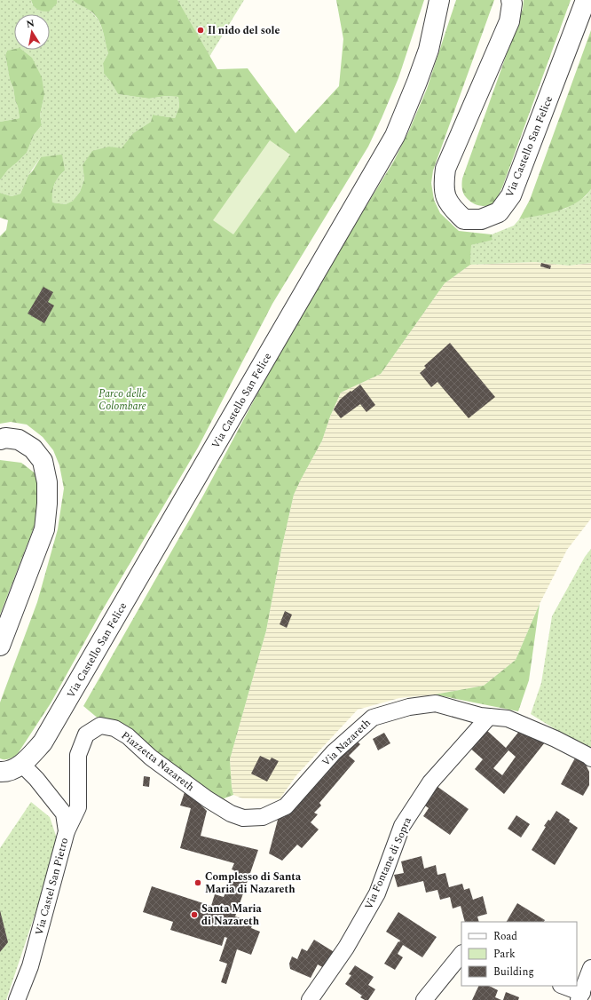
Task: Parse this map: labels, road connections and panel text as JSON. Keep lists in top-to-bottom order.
{
  "streets": {
    "street": [
      "Via Castello San Felice",
      "Via Nazareth",
      "Piazzetta Nazareth",
      "Via Fontane di Sopra",
      "Via Castel San Pietro"
    ]
  },
  "crossings": [
    ["Via Castello San Felice", "Via Castel San Pietro"],
    ["Via Nazareth", "Piazzetta Nazareth"],
    ["Via Nazareth", "Via Fontane di Sopra"],
    ["Piazzetta Nazareth", "Via Castel San Pietro"]
  ],
  "parks": ["Parco delle Colombare"],
  "places": ["Il nido del sole", "Complesso di Santa Maria di Nazareth", "Santa Maria di Nazareth"],
  "legend": ["Road", "Park", "Building"],
  "north": "top"
}
